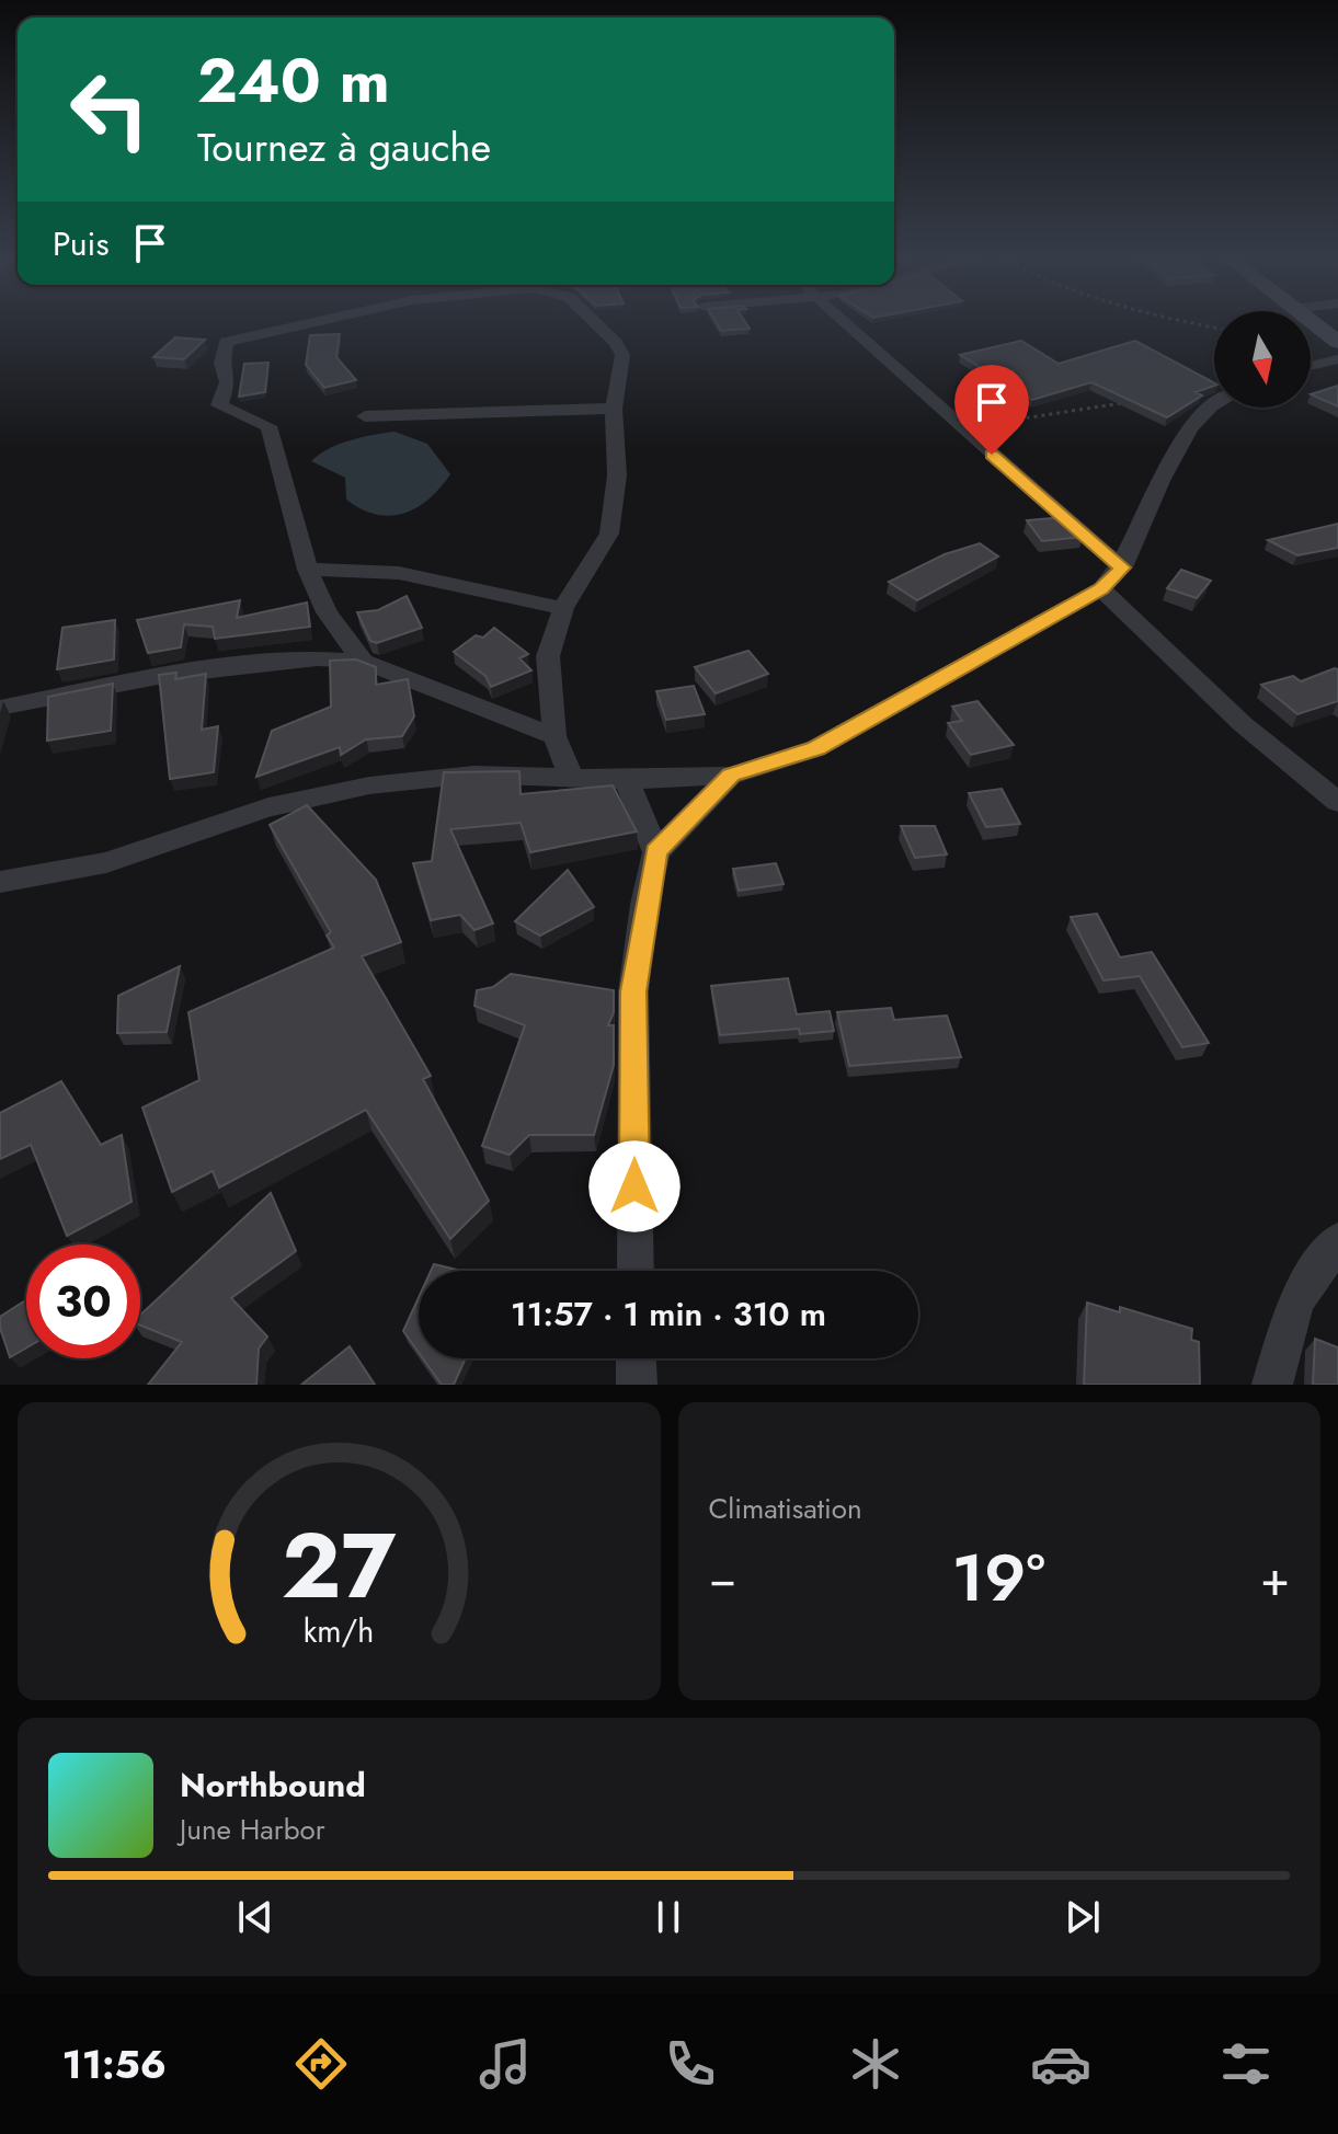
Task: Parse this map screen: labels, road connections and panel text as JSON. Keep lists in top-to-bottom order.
{
  "north": "bottom",
  "page": {
    "turn": ["240 m", "Tournez à gauche"],
    "then": "Puis",
    "limit": "30",
    "trip": "11:57 · 1 min · 310 m",
    "tile": "Climatisation",
    "heat": ["−", "19°", "+"],
    "song": ["Northbound", "June Harbor"],
    "tabs": "11:56",
    "gauge": ["27", "km/h"]
  }
}
